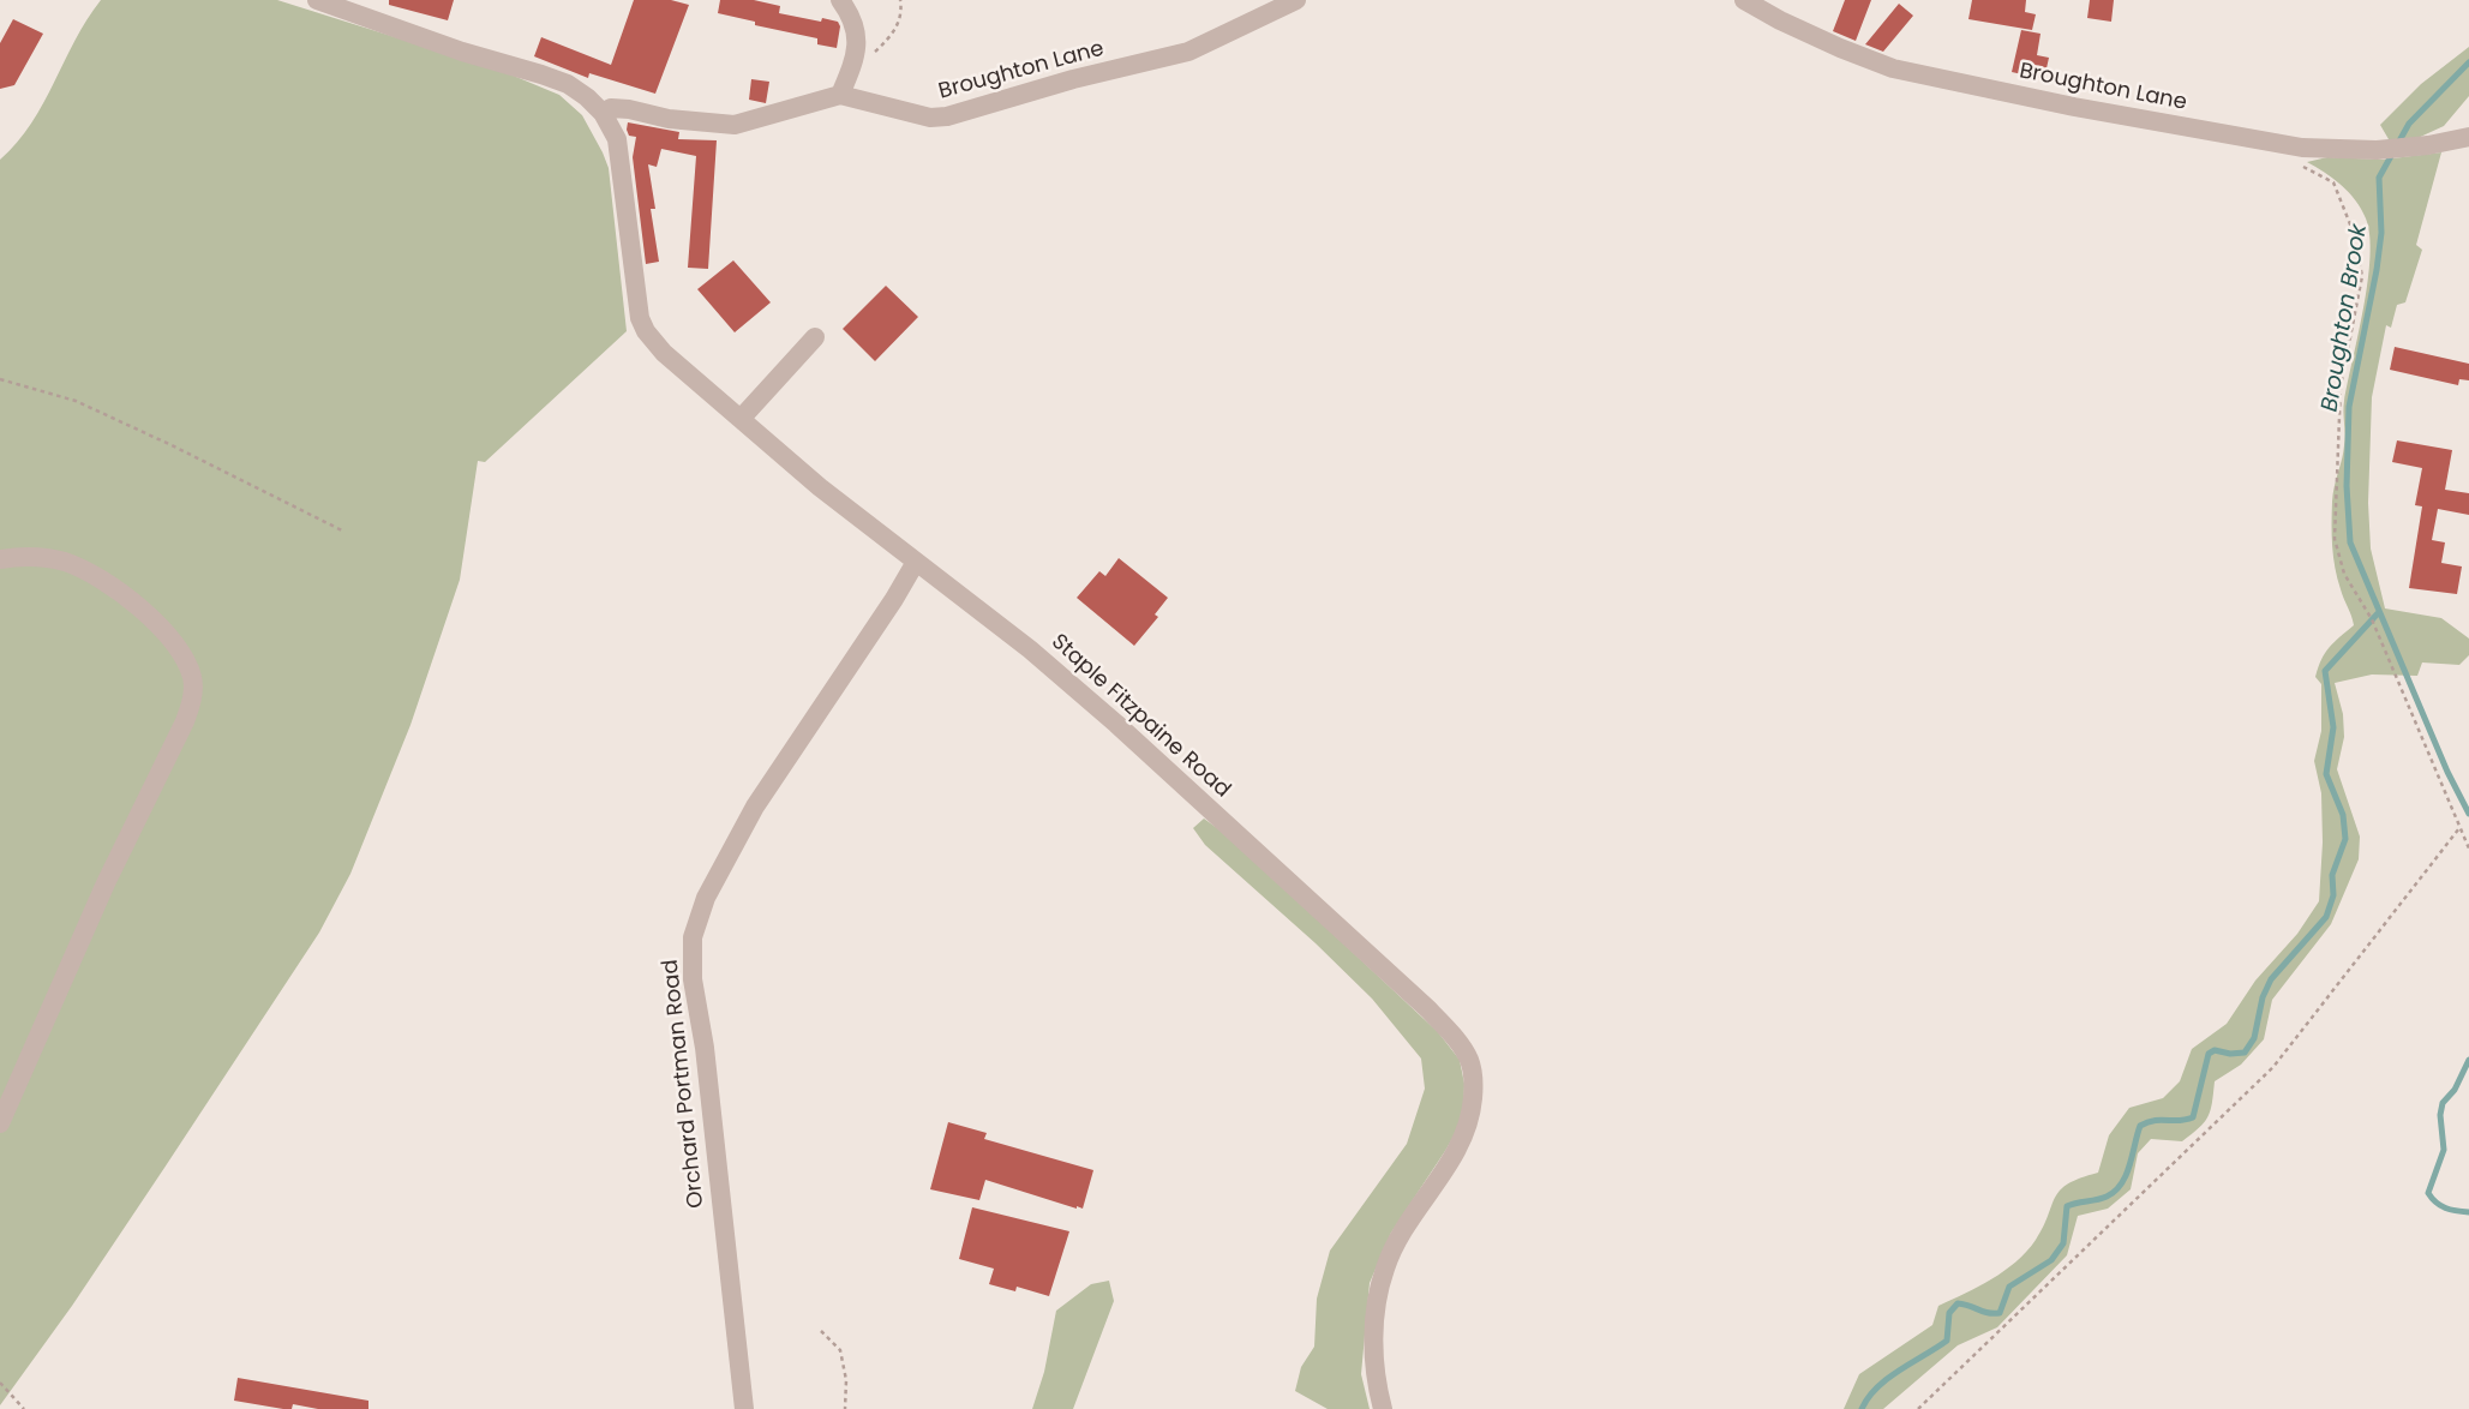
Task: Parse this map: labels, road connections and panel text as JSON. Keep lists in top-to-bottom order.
{
  "streets": {
    "street": ["Broughton Lane", "Staple Fitzpaine Road", "Orchard Portman Road"]
  },
  "crossings": [
    ["Staple Fitzpaine Road", "Orchard Portman Road"]
  ],
  "water": ["Broughton Brook"]
}
